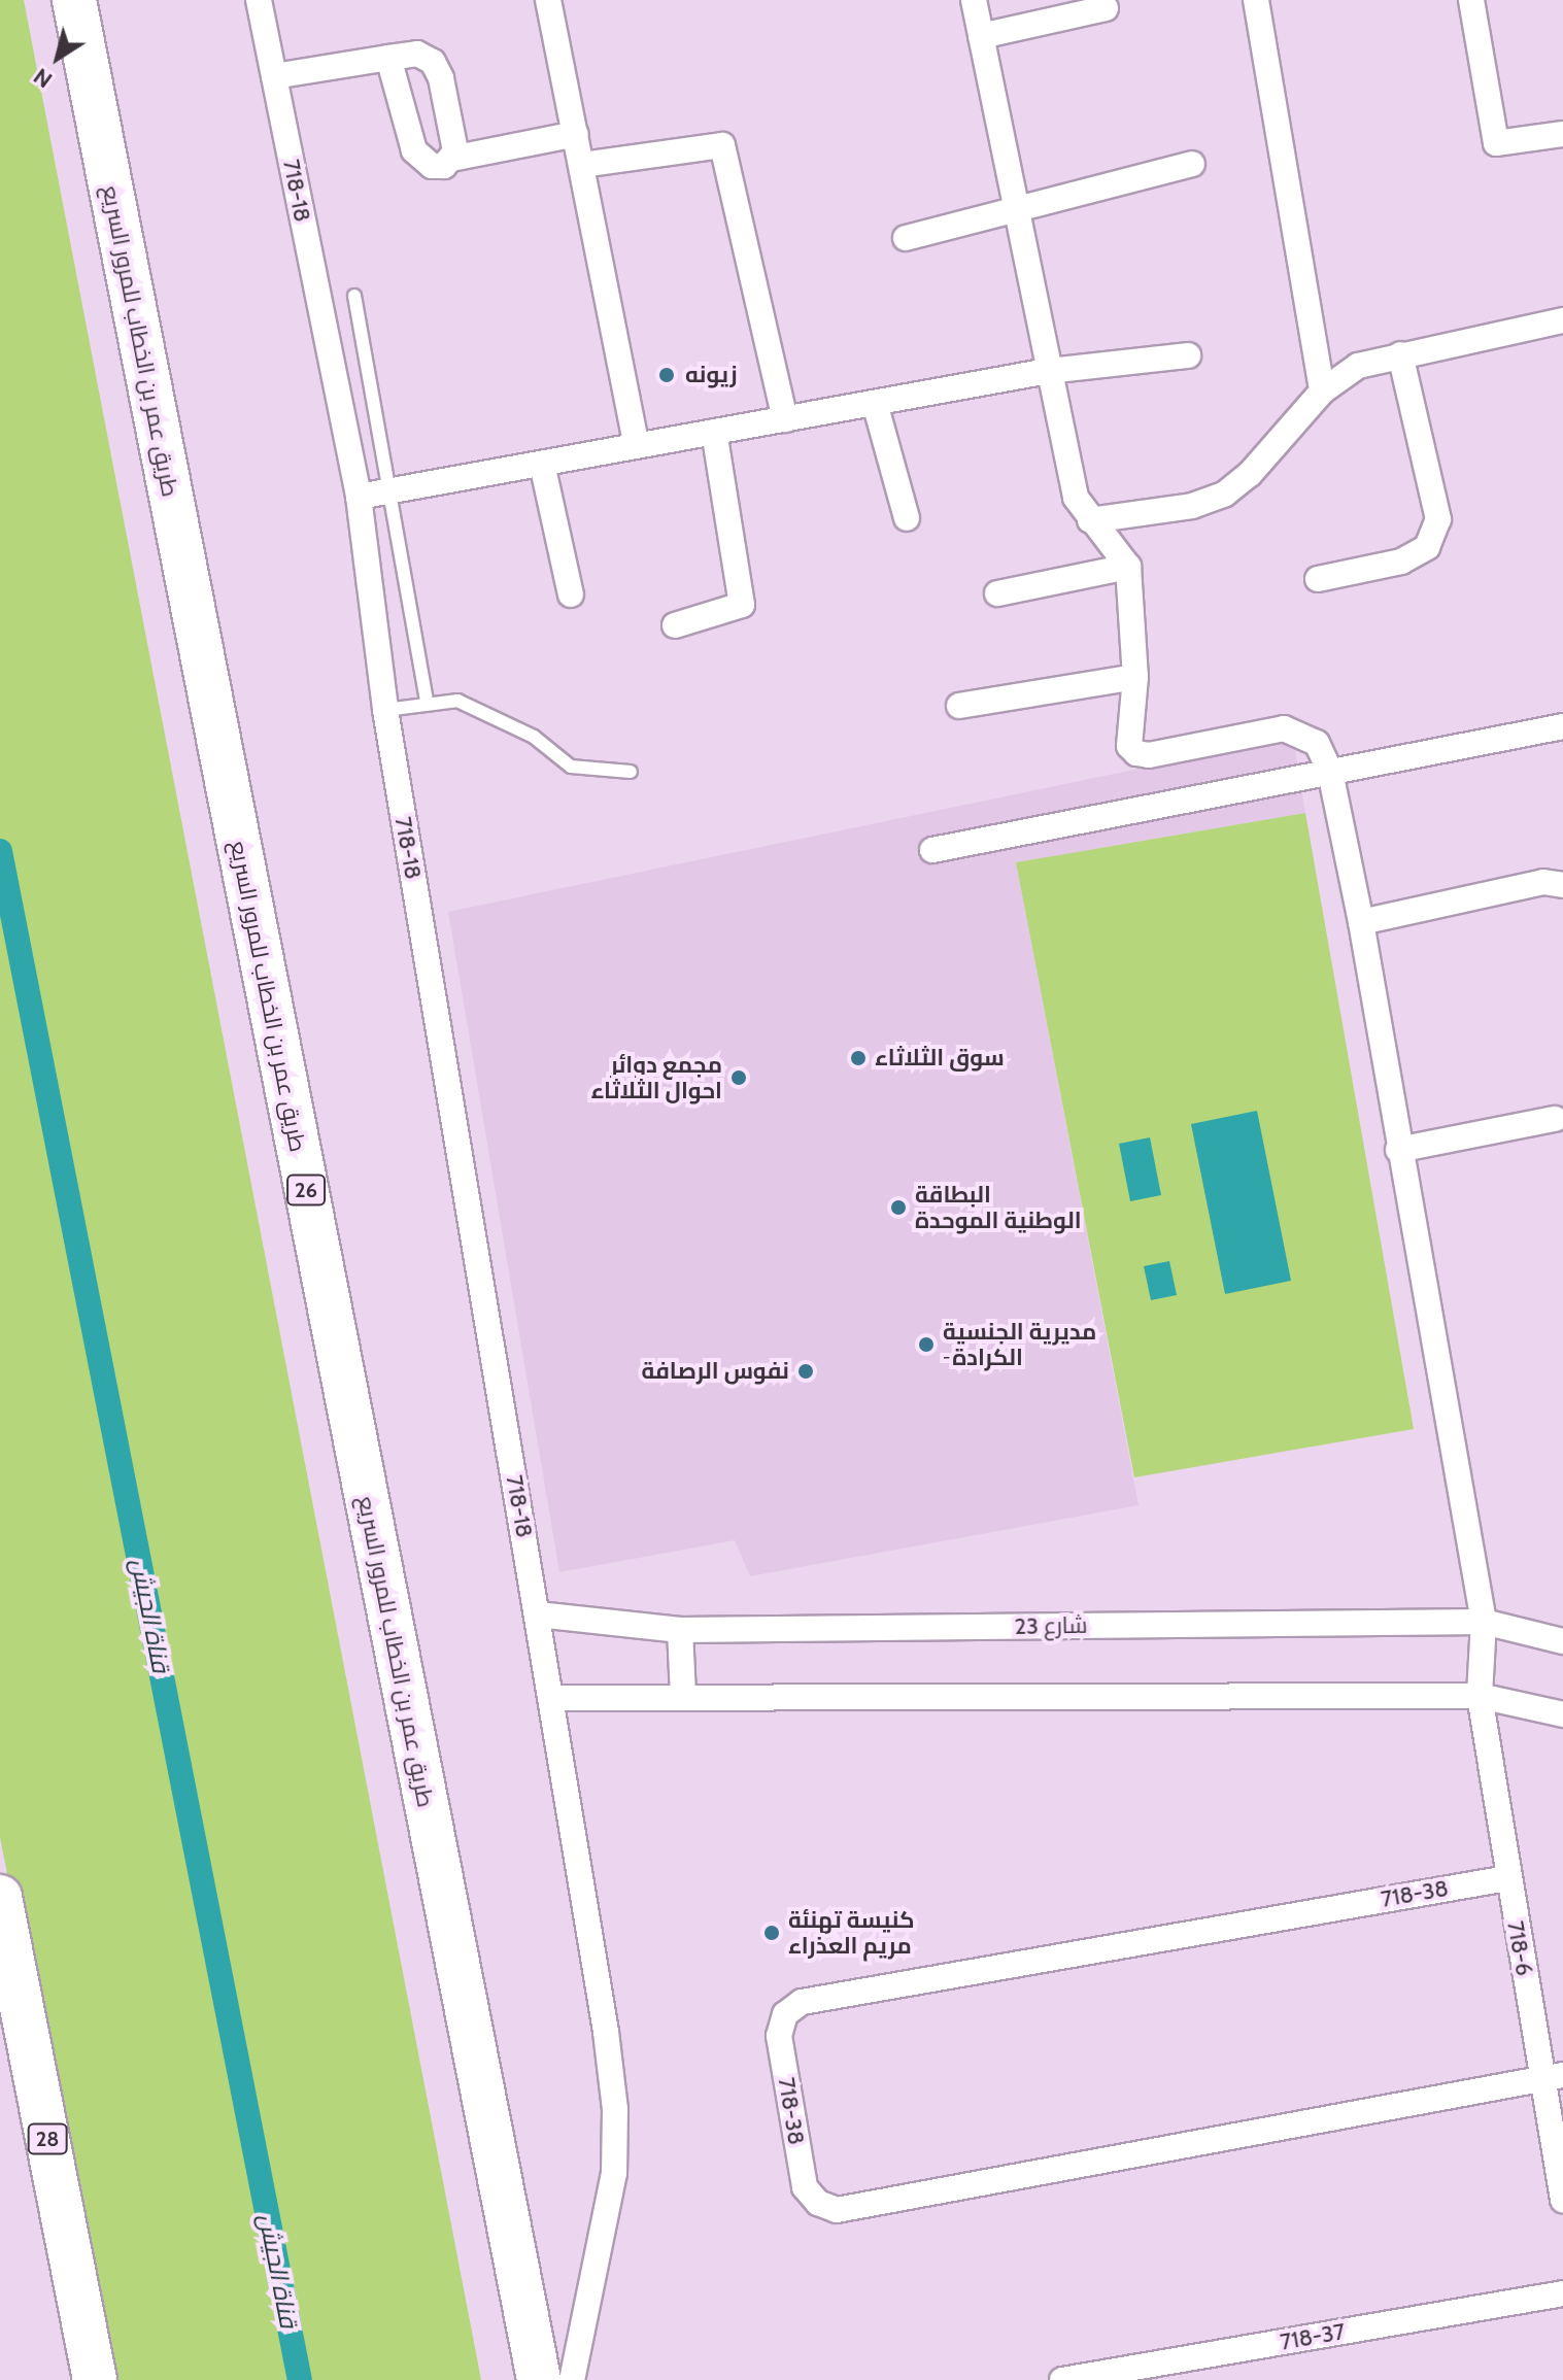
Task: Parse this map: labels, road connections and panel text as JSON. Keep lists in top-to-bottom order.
{
  "streets": {
    "highway": ["طريق عمر بن الخطاب للمرور السريع", "26", "28"],
    "street": [
      "718-18",
      "شارع 23",
      "718-38",
      "718-6",
      "718-37"
    ]
  },
  "crossings": [
    ["718-18", "شارع 23"],
    ["شارع 23", "718-6"],
    ["718-38", "718-6"]
  ],
  "water": ["قناة الجيش"],
  "places": [
    "زيونه",
    "سوق الثلاثاء",
    "مجمع دوائر احوال الثلاثاء",
    "البطاقة الوطنية الموحدة",
    "مديرية الجنسية -الكرادة",
    "نفوس الرصافة",
    "كنيسة تهنئة مريم العذراء"
  ],
  "north": "bottom left"
}
